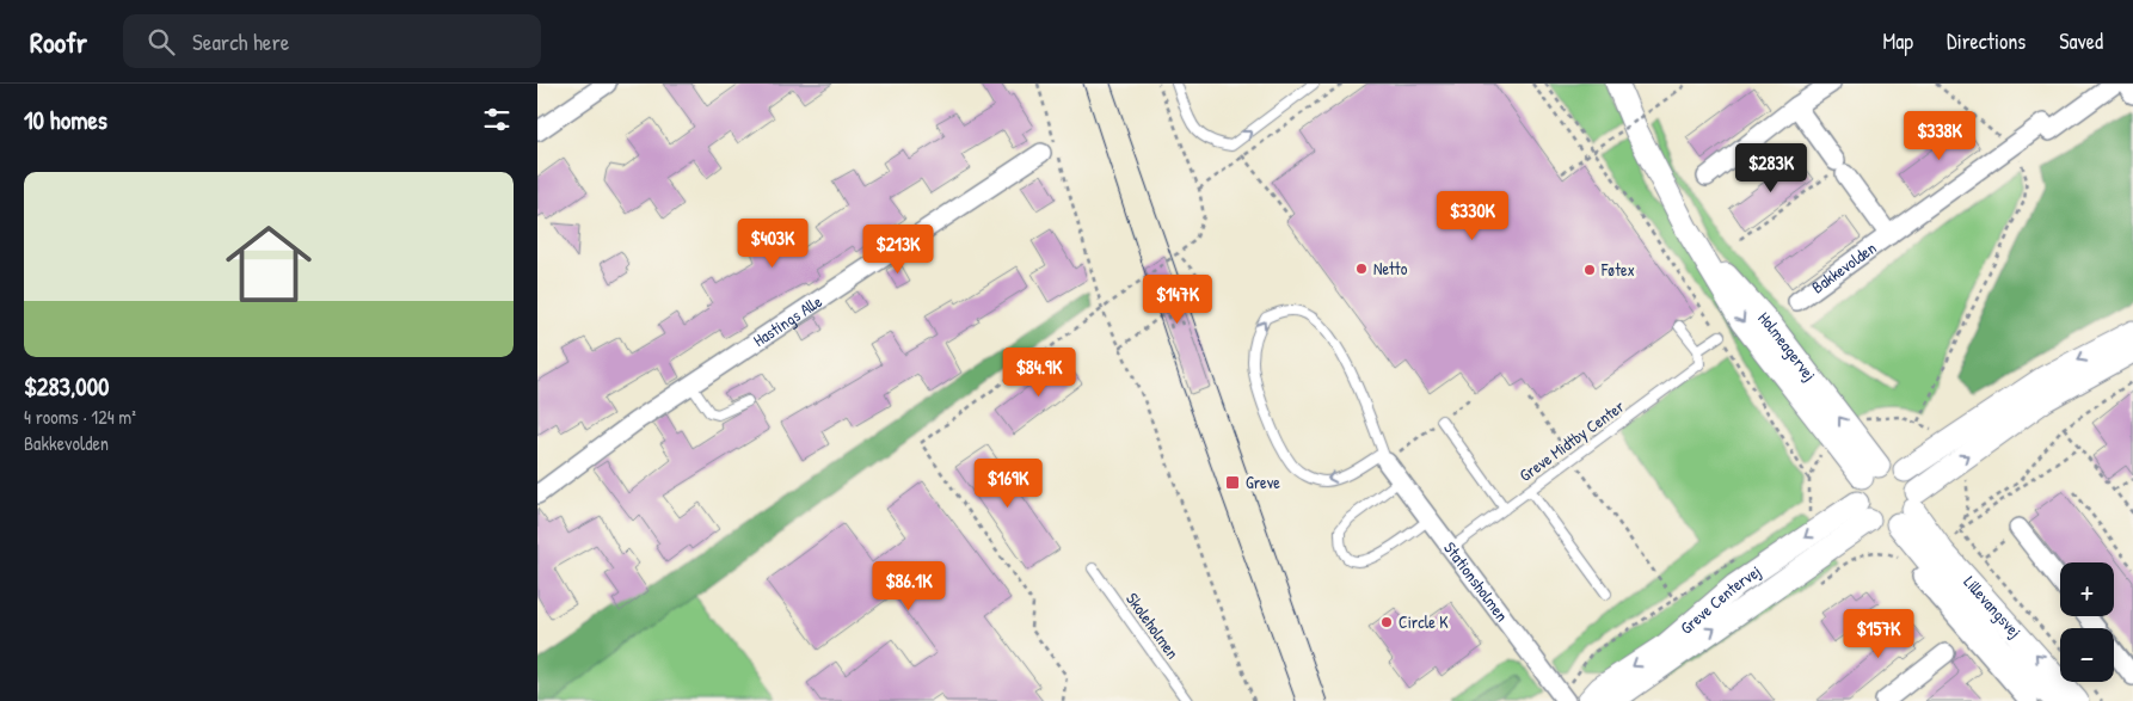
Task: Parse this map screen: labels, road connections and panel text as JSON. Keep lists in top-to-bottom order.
{
  "streets": {
    "street": [
      "Bakkevolden",
      "Hastings Alle",
      "Holmeagervej",
      "Stationsholmen",
      "Greve Centervej",
      "Lillevangsvej"
    ],
    "lane": ["Greve Midtby Center", "Skoleholmen"]
  },
  "crossings": [
    ["Holmeagervej", "Greve Centervej"],
    ["Holmeagervej", "Lillevangsvej"],
    ["Greve Midtby Center", "Stationsholmen"],
    ["Greve Centervej", "Lillevangsvej"]
  ],
  "places": {
    "other": ["Netto", "Føtex", "Circle K"],
    "transit": ["Greve"]
  },
  "page": {
    "header": "Roofr",
    "search": "Search here",
    "nav": ["Map", "Directions", "Saved"],
    "heading": "10 homes",
    "price": [
      "$338K",
      "$283K",
      "$330K",
      "$403K",
      "$213K",
      "$147K",
      "$84.9K",
      "$169K",
      "$86.1K",
      "$157K"
    ],
    "list": [
      {
        "name": "$283,000",
        "note": "4 rooms · 124 m² · Bakkevolden"
      }
    ],
    "map_buttons": ["+", "−"]
  }
}
